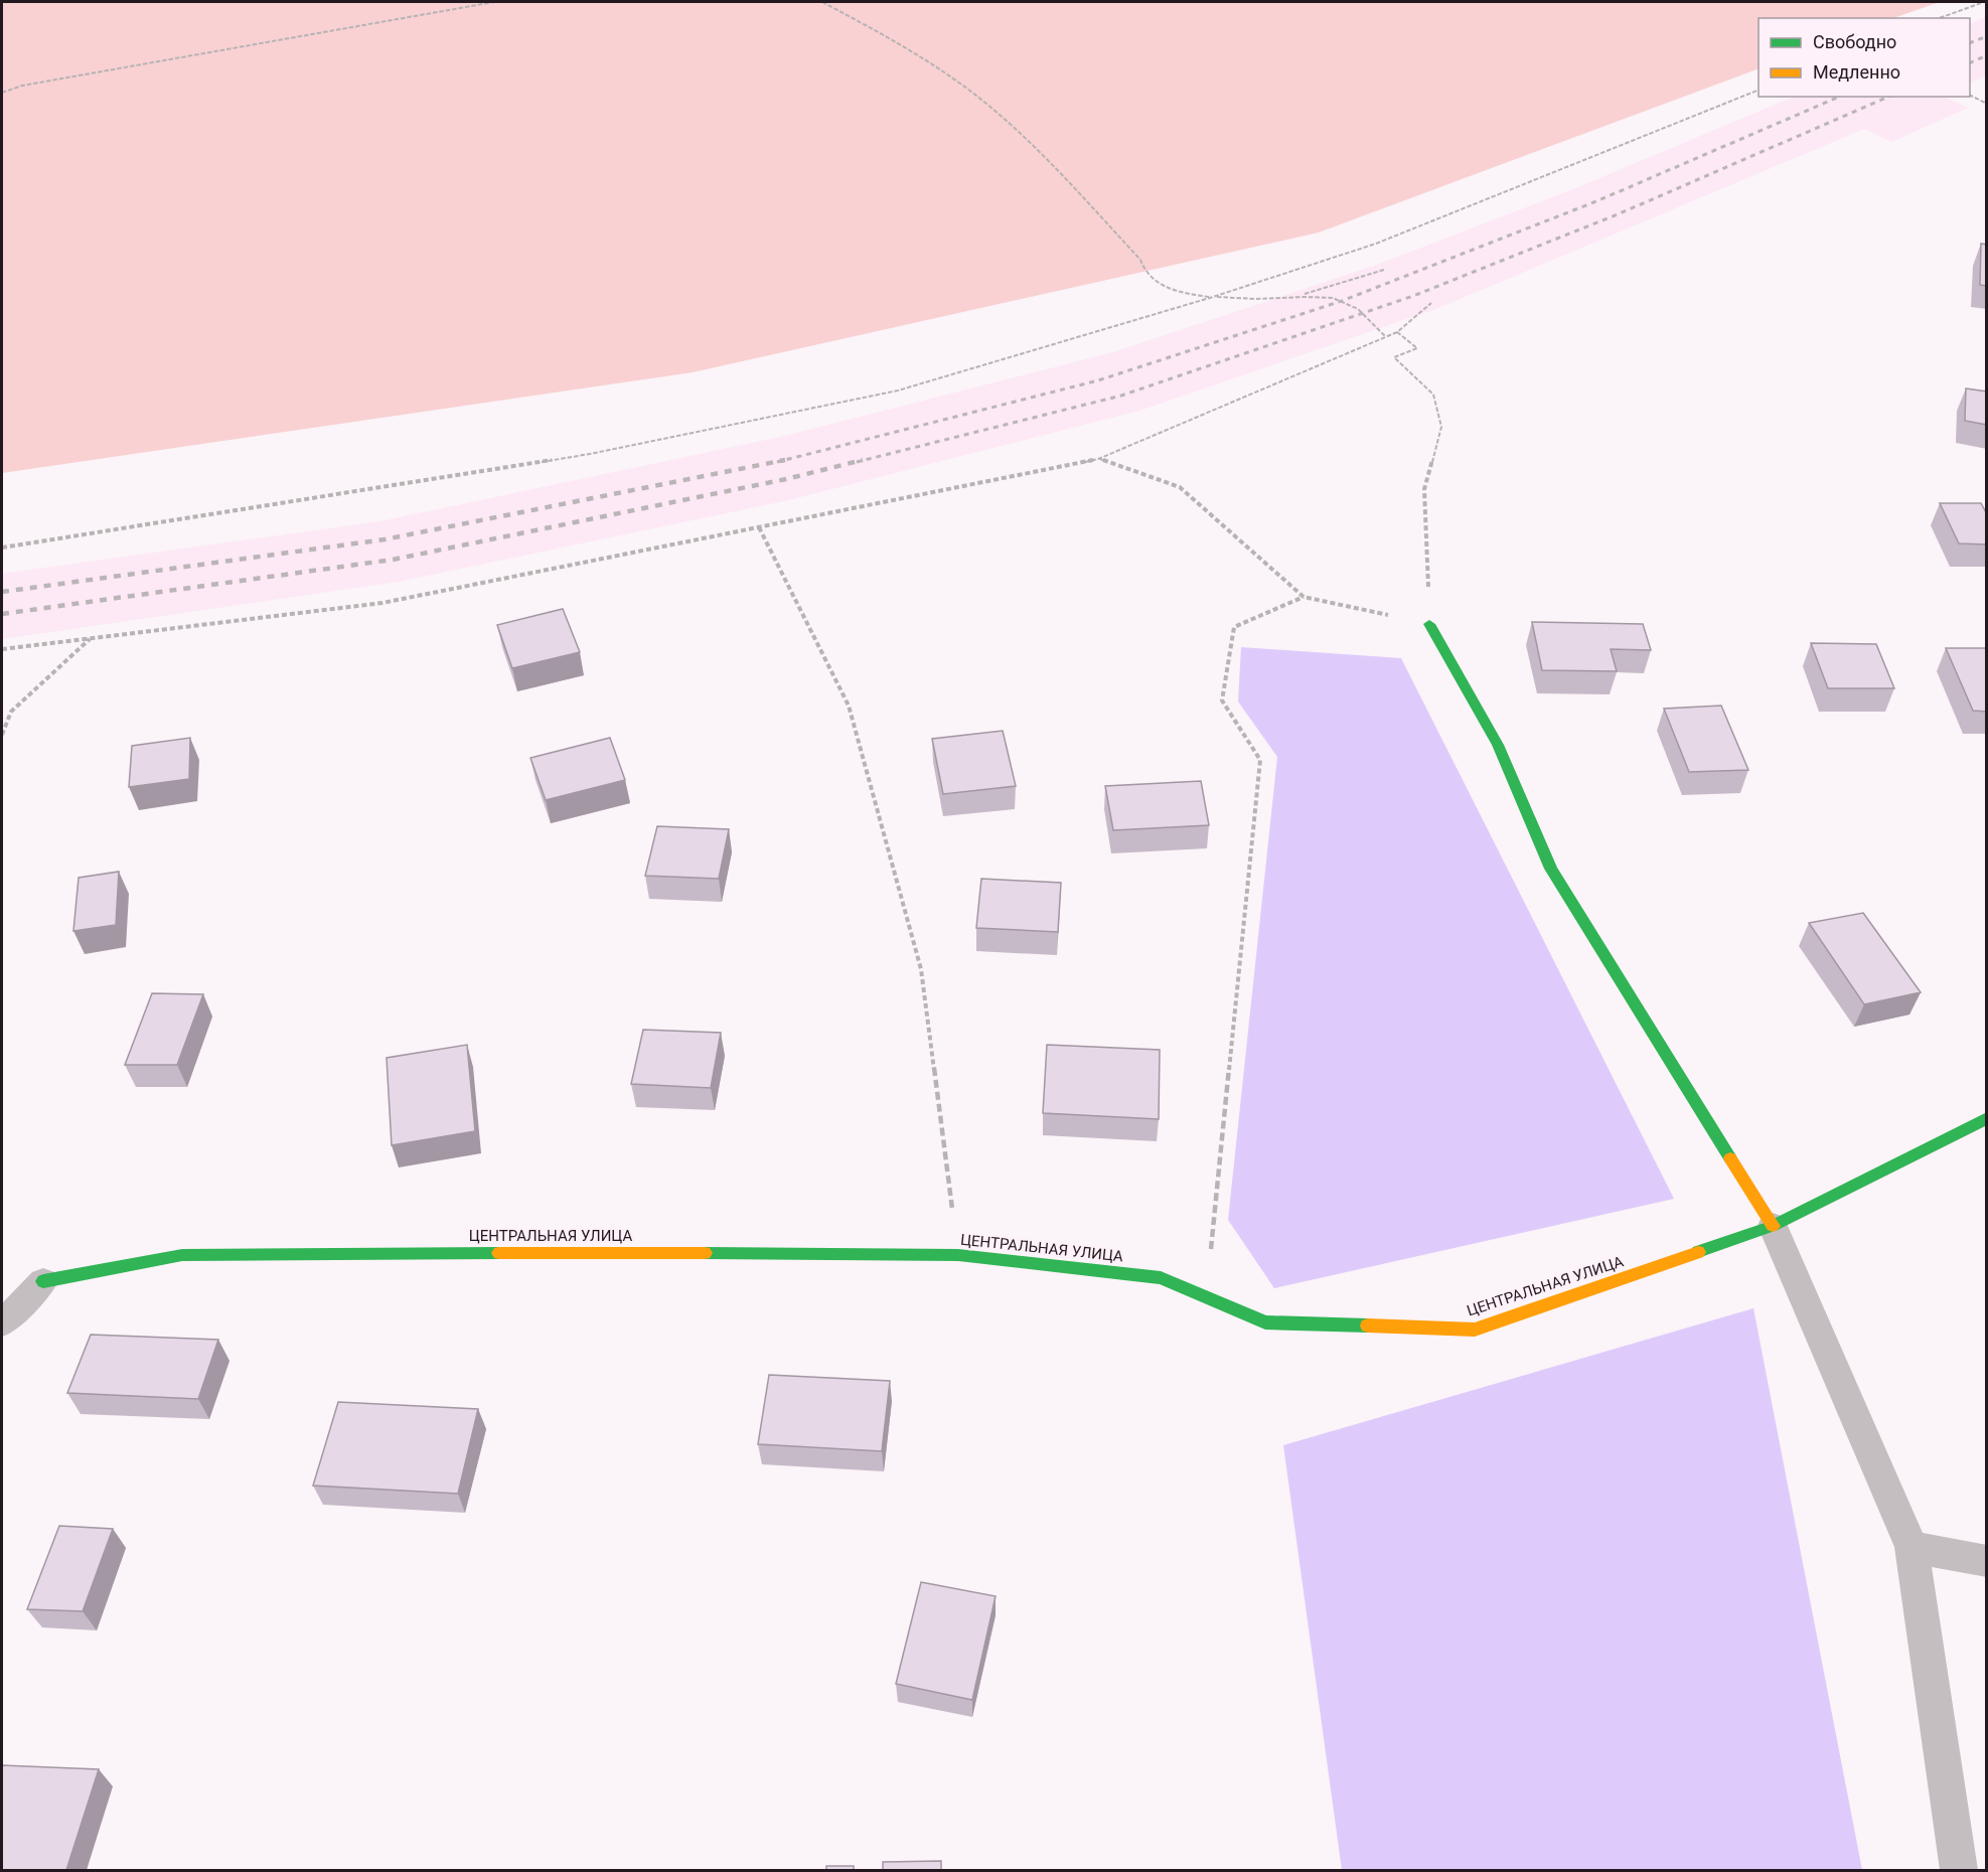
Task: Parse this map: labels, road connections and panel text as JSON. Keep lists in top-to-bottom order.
{
  "streets": {
    "street": ["ЦЕНТРАЛЬНАЯ УЛИЦА"]
  },
  "legend": ["Свободно", "Медленно"]
}
